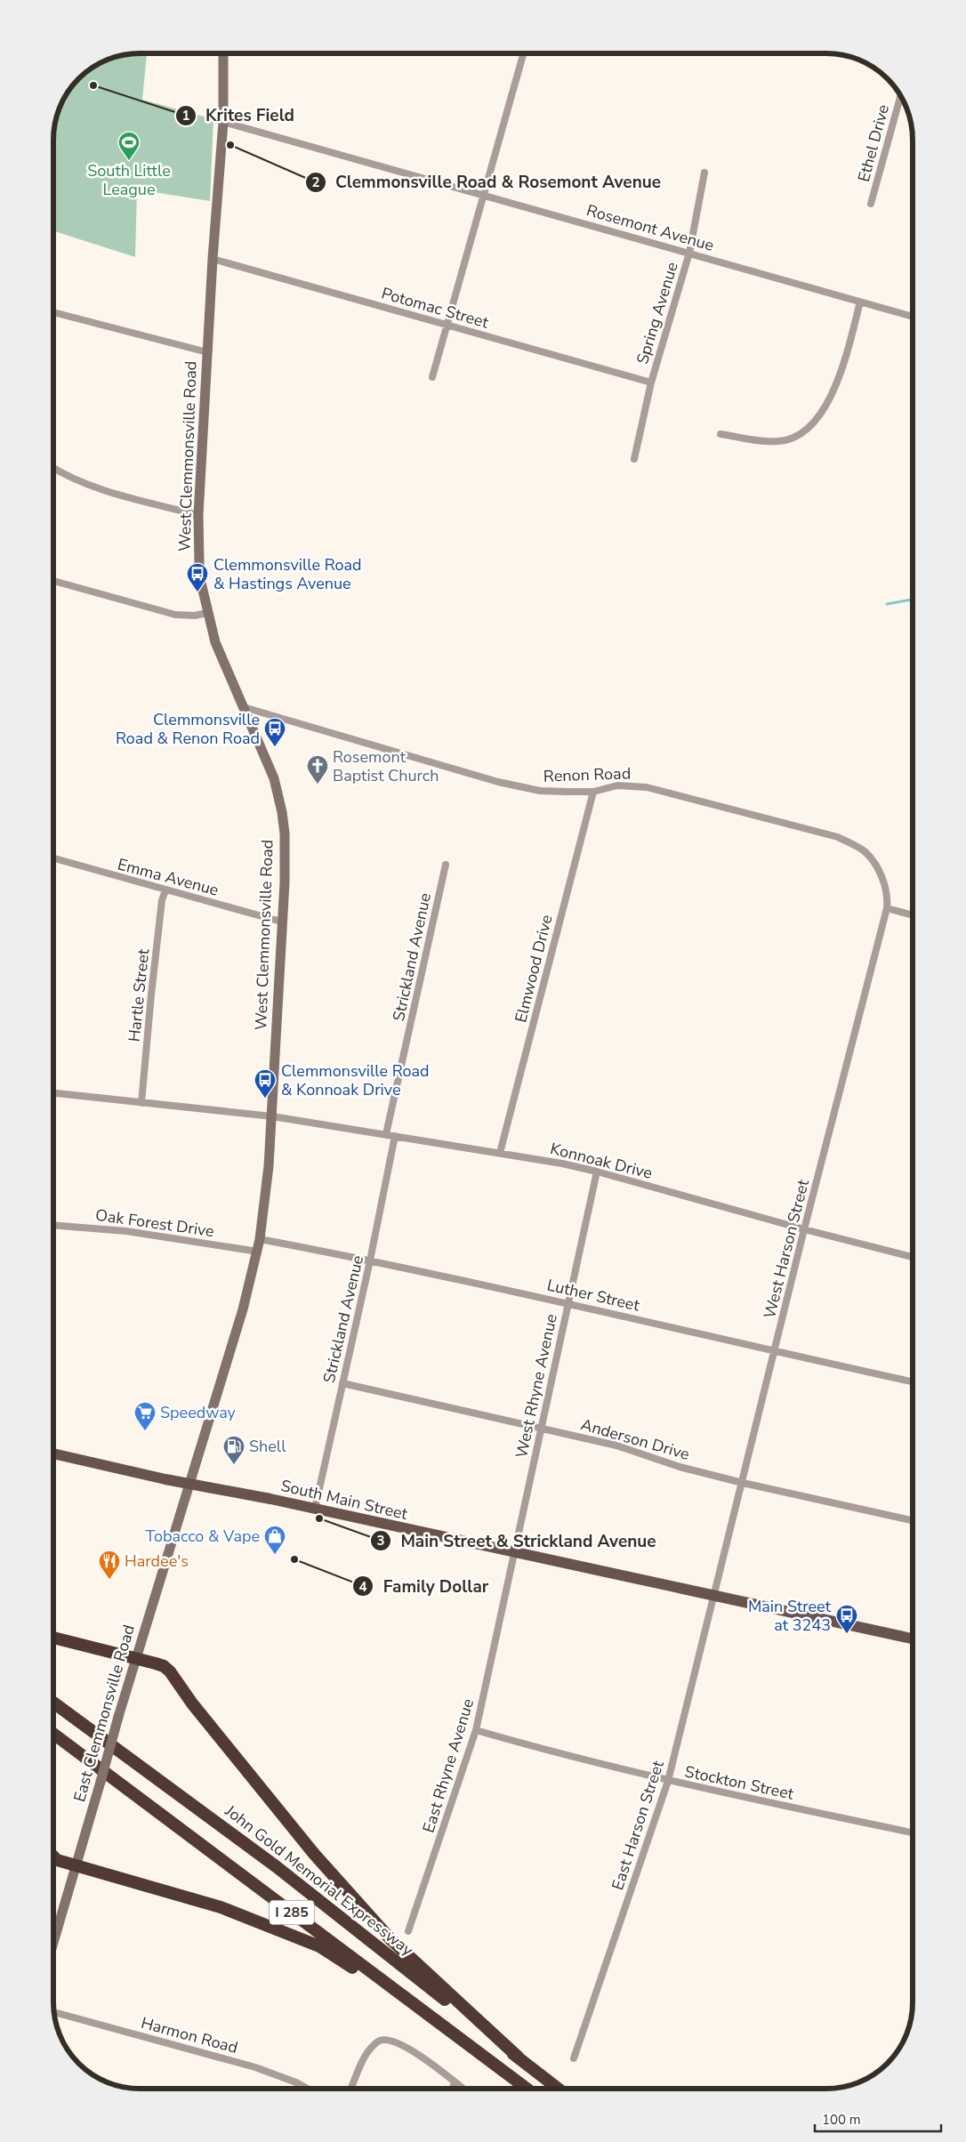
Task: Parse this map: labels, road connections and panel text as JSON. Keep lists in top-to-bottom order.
{
  "streets": {
    "highway": ["John Gold Memorial Expressway", "I 285"],
    "main road": ["West Clemmonsville Road", "South Main Street", "East Clemmonsville Road"],
    "street": [
      "Ethel Drive",
      "Rosemont Avenue",
      "Potomac Street",
      "Spring Avenue",
      "Renon Road",
      "Emma Avenue",
      "Strickland Avenue",
      "Elmwood Drive",
      "Hartle Street",
      "Konnoak Drive",
      "Oak Forest Drive",
      "West Harson Street",
      "Luther Street",
      "West Rhyne Avenue",
      "Anderson Drive",
      "East Rhyne Avenue",
      "Stockton Street",
      "East Harson Street",
      "Harmon Road"
    ]
  },
  "crossings": [
    ["Rosemont Avenue", "Spring Avenue"],
    ["Rosemont Avenue", "West Clemmonsville Road"],
    ["Potomac Street", "Spring Avenue"],
    ["Potomac Street", "West Clemmonsville Road"],
    ["West Clemmonsville Road", "Renon Road"],
    ["West Clemmonsville Road", "Emma Avenue"],
    ["West Clemmonsville Road", "Konnoak Drive"],
    ["West Clemmonsville Road", "Oak Forest Drive"],
    ["West Clemmonsville Road", "Luther Street"],
    ["West Clemmonsville Road", "South Main Street"],
    ["West Clemmonsville Road", "East Clemmonsville Road"],
    ["Renon Road", "Elmwood Drive"],
    ["Renon Road", "West Harson Street"],
    ["Emma Avenue", "Hartle Street"],
    ["Strickland Avenue", "Konnoak Drive"],
    ["Strickland Avenue", "Luther Street"],
    ["Strickland Avenue", "Anderson Drive"],
    ["Strickland Avenue", "South Main Street"],
    ["Elmwood Drive", "Konnoak Drive"],
    ["Hartle Street", "Konnoak Drive"],
    ["Konnoak Drive", "West Harson Street"],
    ["Konnoak Drive", "West Rhyne Avenue"],
    ["West Harson Street", "Luther Street"],
    ["West Harson Street", "Anderson Drive"],
    ["West Harson Street", "South Main Street"],
    ["West Harson Street", "East Harson Street"],
    ["Luther Street", "West Rhyne Avenue"],
    ["West Rhyne Avenue", "Anderson Drive"],
    ["West Rhyne Avenue", "South Main Street"],
    ["West Rhyne Avenue", "East Rhyne Avenue"],
    ["South Main Street", "East Clemmonsville Road"],
    ["South Main Street", "East Rhyne Avenue"],
    ["South Main Street", "East Harson Street"],
    ["East Rhyne Avenue", "Stockton Street"],
    ["Stockton Street", "East Harson Street"]
  ],
  "places": {
    "other": [
      "Krites Field",
      "Clemmonsville Road & Rosemont Avenue",
      "Main Street & Strickland Avenue",
      "Family Dollar"
    ],
    "sports": ["South Little League"],
    "bus stop": [
      "Clemmonsville Road & Hastings Avenue",
      "Clemmonsville Road & Renon Road",
      "Clemmonsville Road & Konnoak Drive",
      "Main Street at 3243"
    ],
    "church": ["Rosemont Baptist Church"],
    "supermarket": ["Speedway"],
    "fuel station": ["Shell"],
    "shop": ["Tobacco & Vape"],
    "restaurant": ["Hardee's"]
  },
  "scale_bar": "100 m"
}
